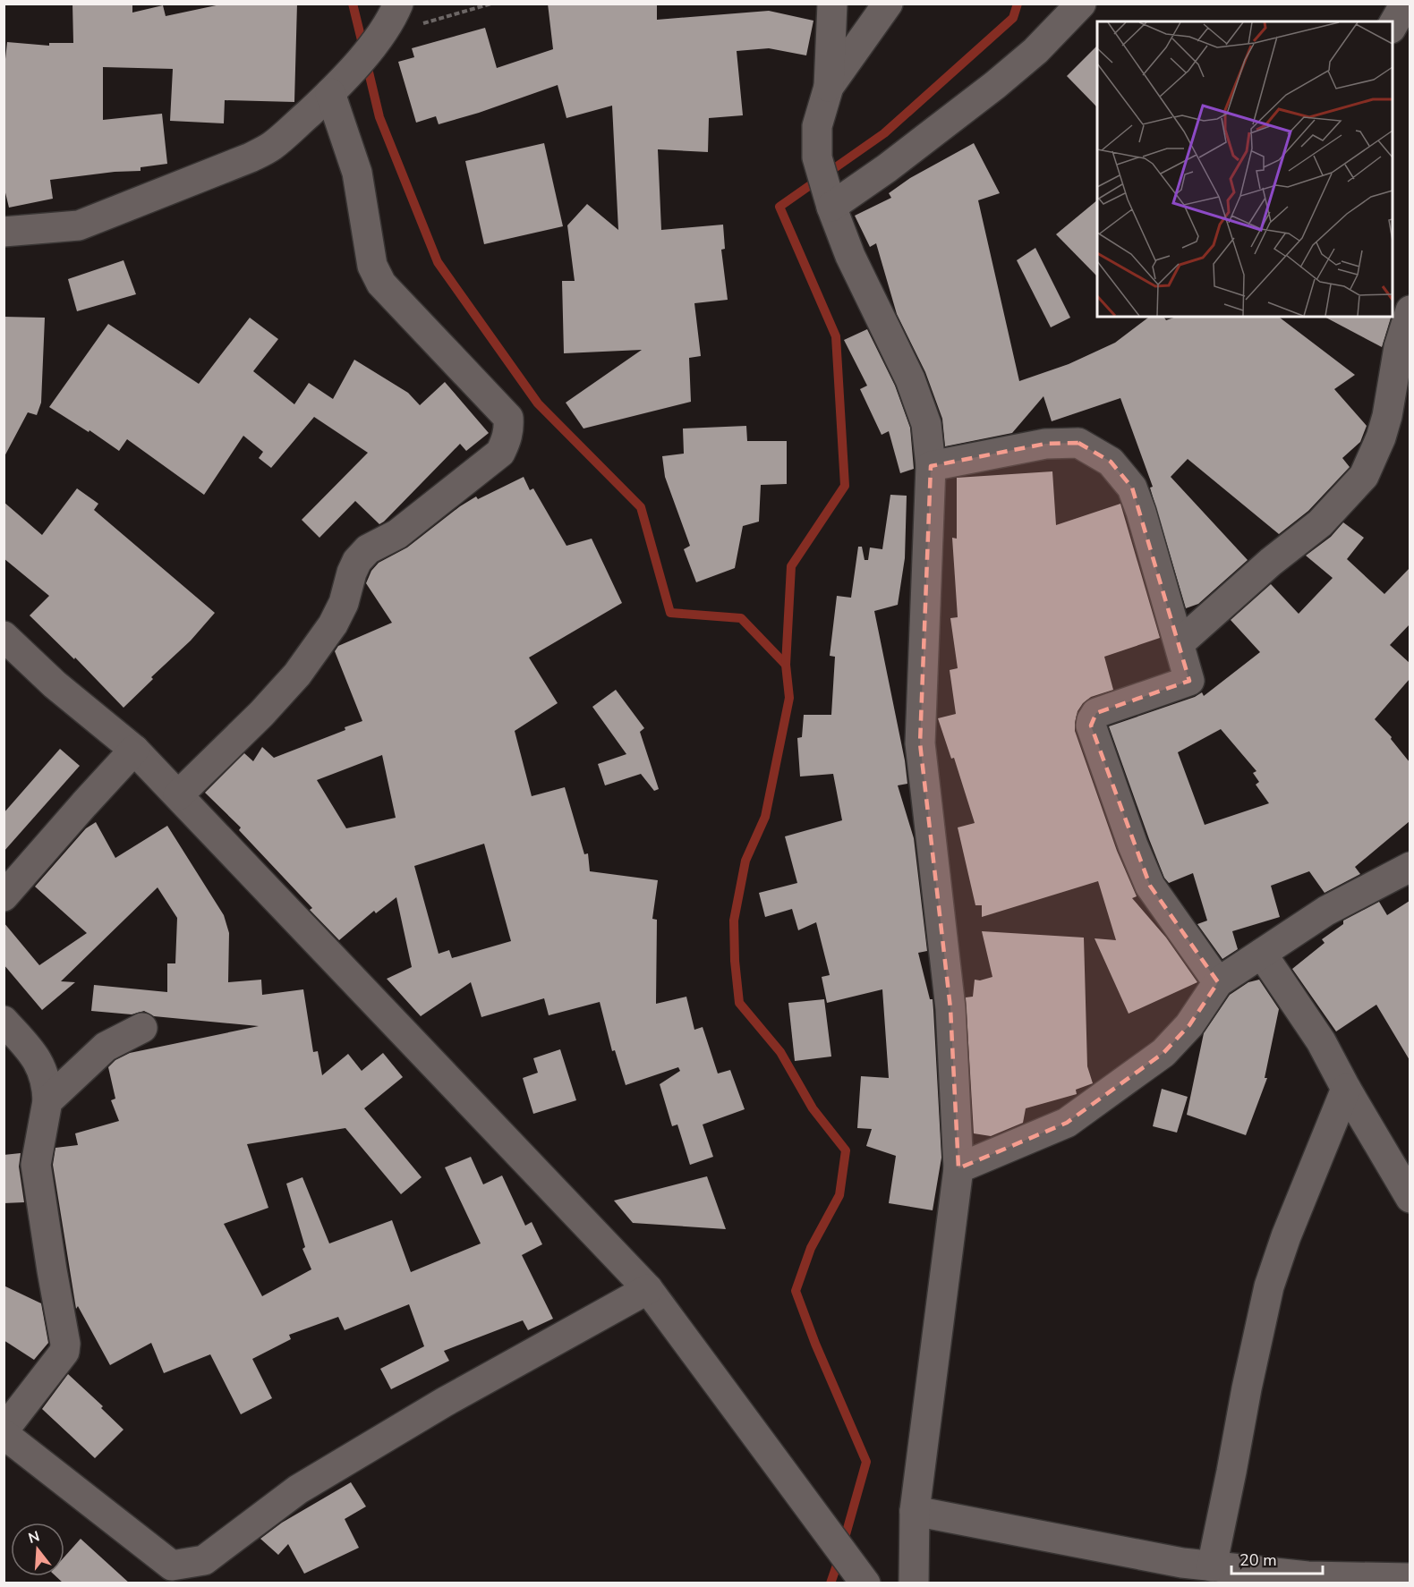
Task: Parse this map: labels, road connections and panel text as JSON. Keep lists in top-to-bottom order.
{
  "scale_bar": "20 m",
  "north": "top"
}
